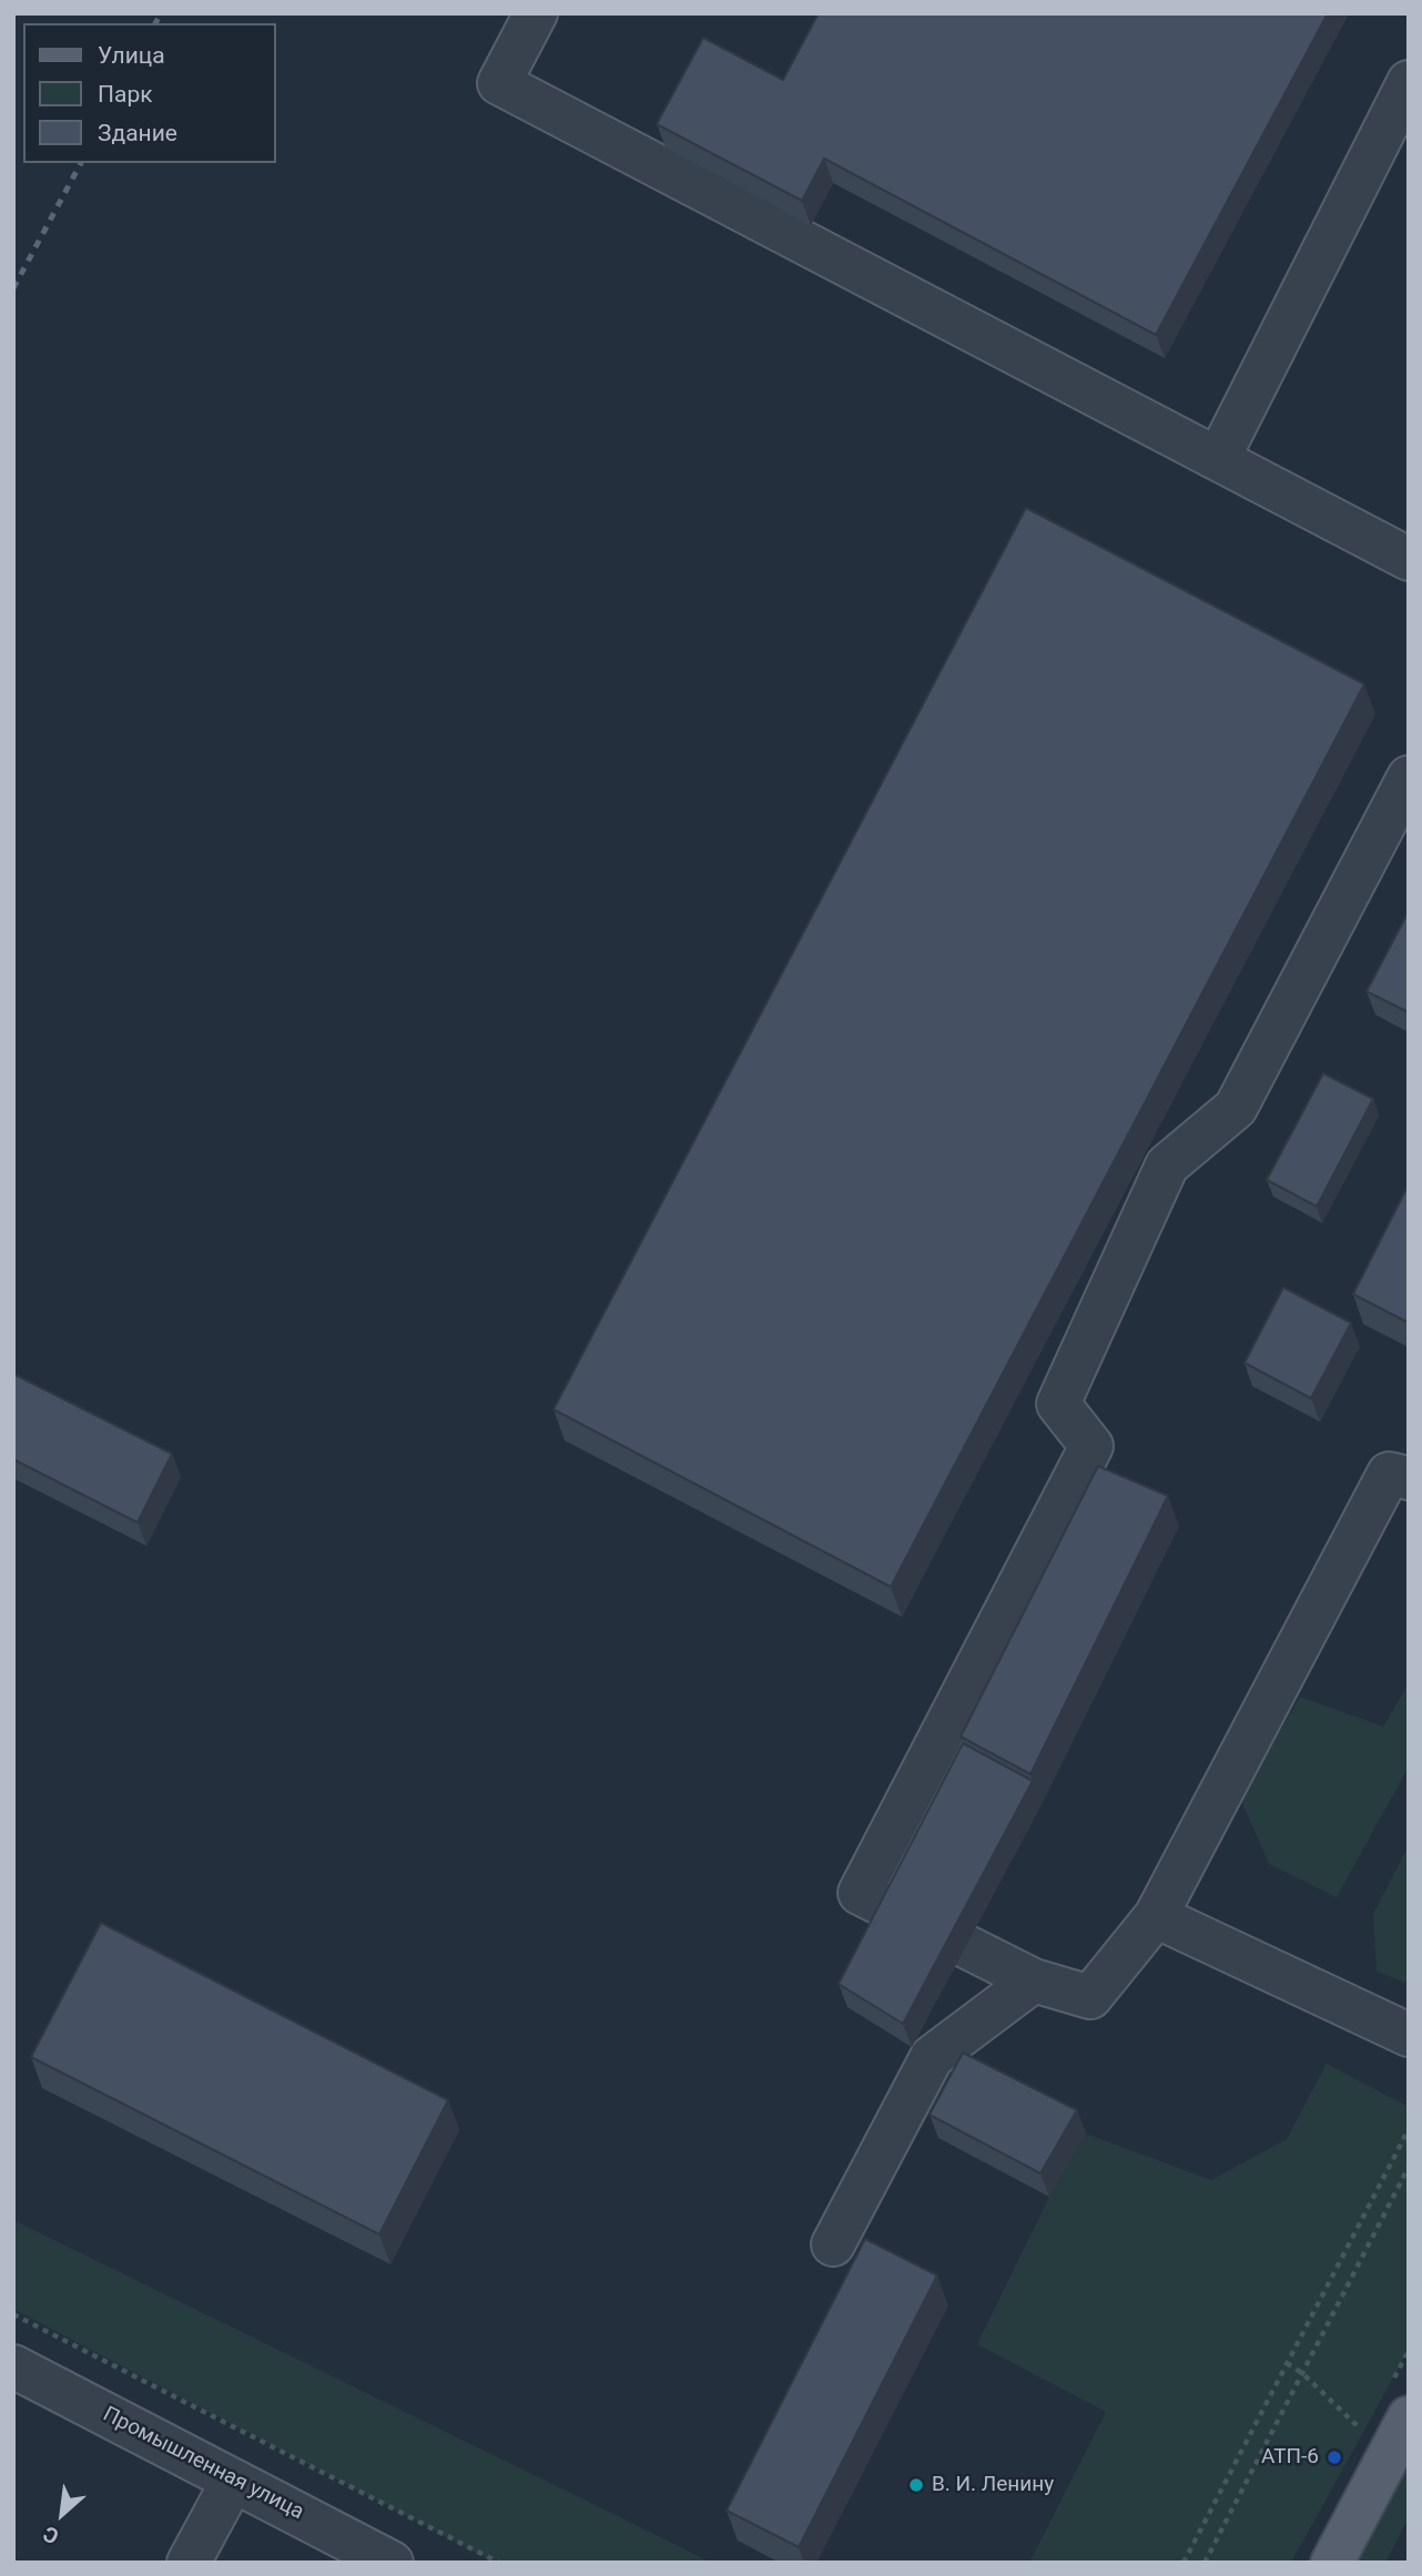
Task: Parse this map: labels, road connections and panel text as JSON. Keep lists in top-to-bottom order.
{
  "streets": {
    "street": ["Промышленная улица"]
  },
  "places": ["АТП-6", "В. И. Ленину"],
  "legend": ["Улица", "Парк", "Здание"],
  "north": "bottom left"
}
